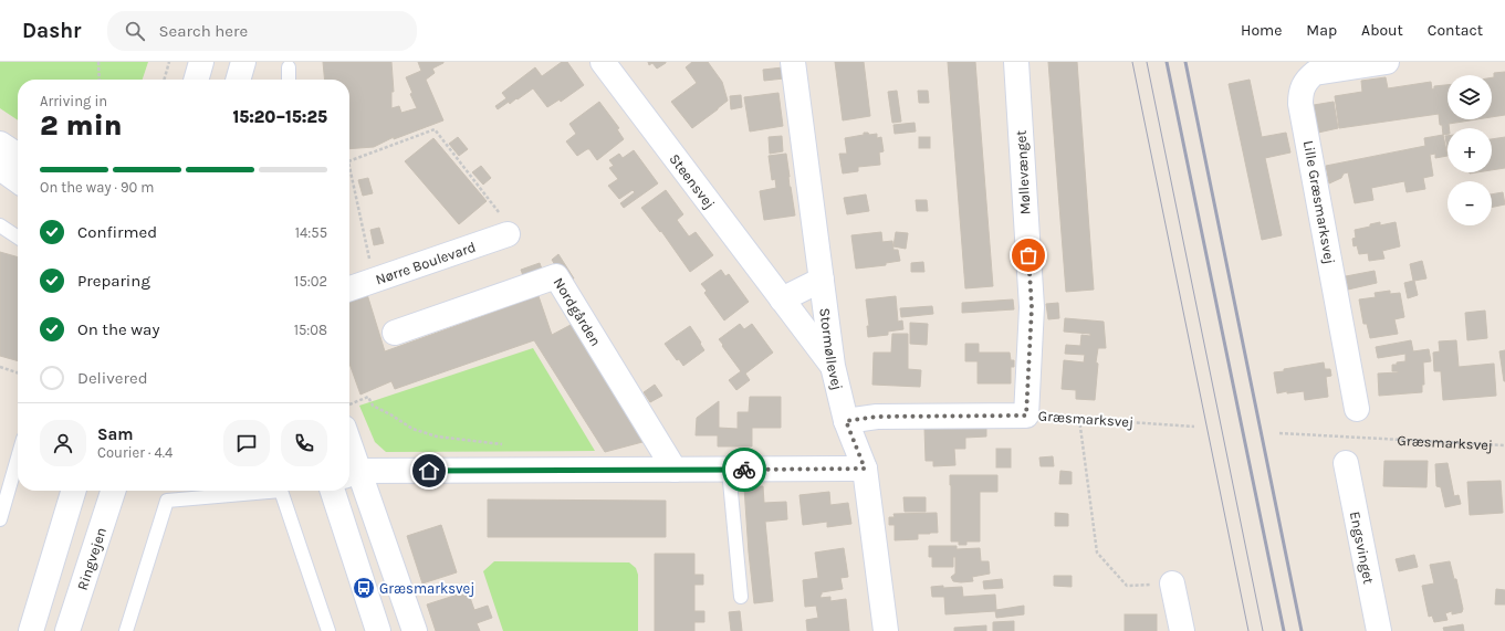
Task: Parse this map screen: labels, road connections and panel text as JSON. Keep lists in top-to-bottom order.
{
  "streets": {
    "street": [
      "Møllevænget",
      "Steensvej",
      "Lille Græsmarksvej",
      "Nørre Boulevard",
      "Nordgården",
      "Stormøllevej",
      "Græsmarksvej",
      "Engsvinget",
      "Ringvejen"
    ]
  },
  "crossings": [
    ["Møllevænget", "Græsmarksvej"],
    ["Steensvej", "Stormøllevej"],
    ["Stormøllevej", "Græsmarksvej"]
  ],
  "places": {
    "bus stop": ["Græsmarksvej"]
  },
  "page": {
    "header": "Dashr",
    "search": "Search here",
    "nav": [
      "Home",
      "Map",
      "About",
      "Contact"
    ],
    "map_buttons": ["+", "−"],
    "heading": ["2 min", "Arriving in", "15:20–15:25"],
    "panel": ["Sam", "Courier · 4.4"],
    "bar": "On the way · 90 m",
    "list": [
      ["Confirmed", "14:55"],
      ["Preparing", "15:02"],
      ["On the way", "15:08"],
      "Delivered"
    ]
  }
}
